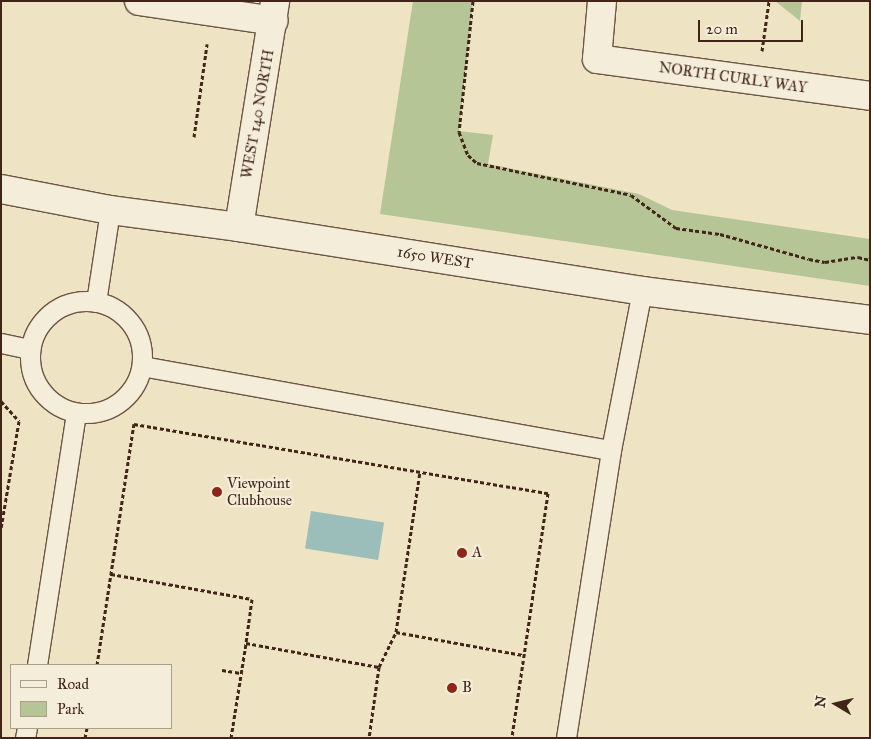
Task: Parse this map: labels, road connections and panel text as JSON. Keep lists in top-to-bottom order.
{
  "streets": {
    "street": ["NORTH CURLY WAY", "WEST 140 NORTH", "1650 WEST"]
  },
  "crossings": [
    ["WEST 140 NORTH", "1650 WEST"]
  ],
  "places": ["Viewpoint Clubhouse", "A", "B"],
  "legend": ["Road", "Park"],
  "scale_bar": "20 m",
  "north": "left"
}
